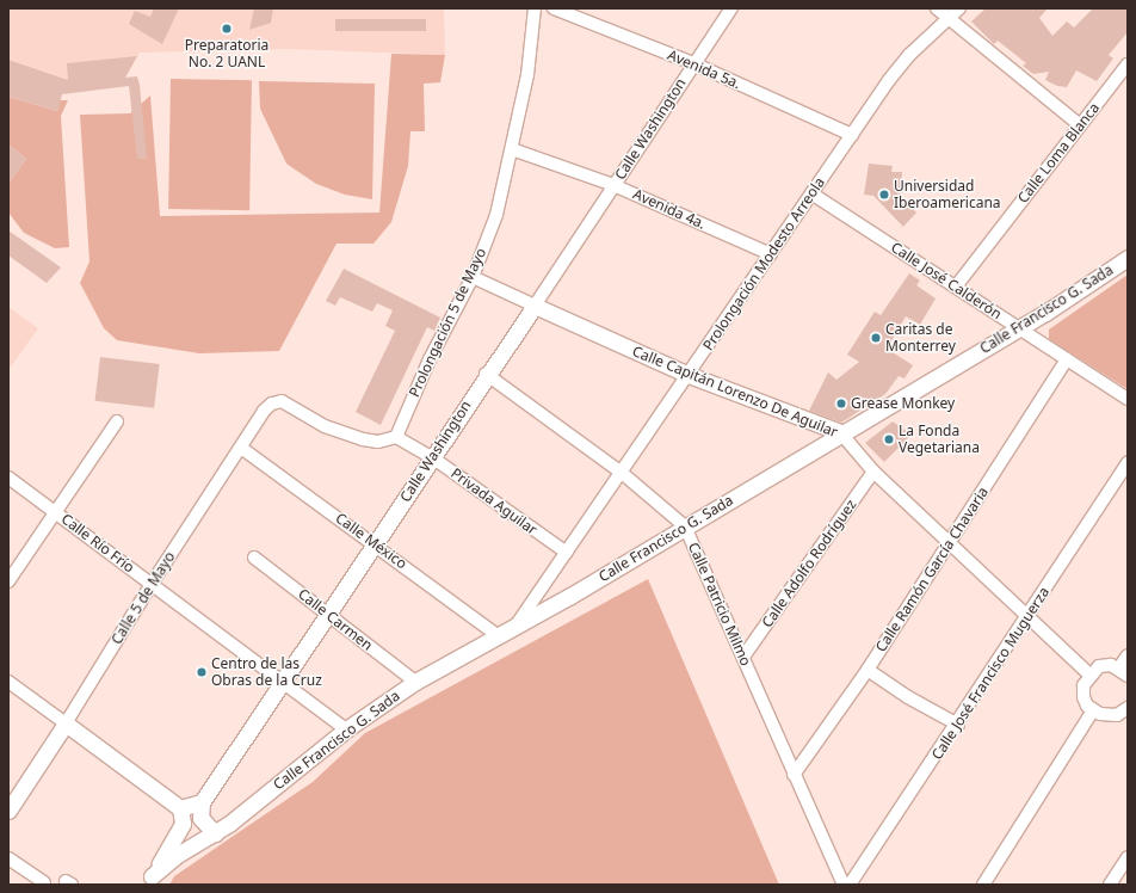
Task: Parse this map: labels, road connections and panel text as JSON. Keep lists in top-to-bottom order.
{
  "streets": {
    "street": [
      "Avenida 5a.",
      "Calle Washington",
      "Calle Loma Blanca",
      "Avenida 4a.",
      "Prolongación Modesto Arreola",
      "Calle José Calderón",
      "Calle Francisco G. Sada",
      "Prolongación 5 de Mayo",
      "Calle Capitán Lorenzo De Aguilar",
      "Privada Aguilar",
      "Calle México",
      "Calle Río Frío",
      "Calle Adolfo Rodríguez",
      "Calle Ramón García Chavaria",
      "Calle 5 de Mayo",
      "Calle Patricio Milmo",
      "Calle Carmen",
      "Calle José Francisco Muguerza"
    ]
  },
  "crossings": [
    ["Avenida 5a.", "Calle Washington"],
    ["Avenida 5a.", "Prolongación Modesto Arreola"],
    ["Calle Washington", "Avenida 4a."],
    ["Calle Washington", "Calle Capitán Lorenzo De Aguilar"],
    ["Calle Washington", "Privada Aguilar"],
    ["Calle Washington", "Calle México"],
    ["Calle Washington", "Calle Río Frío"],
    ["Calle Washington", "Calle Patricio Milmo"],
    ["Calle Washington", "Calle Carmen"],
    ["Calle Loma Blanca", "Calle José Calderón"],
    ["Avenida 4a.", "Prolongación Modesto Arreola"],
    ["Avenida 4a.", "Prolongación 5 de Mayo"],
    ["Prolongación Modesto Arreola", "Calle José Calderón"],
    ["Prolongación Modesto Arreola", "Calle Francisco G. Sada"],
    ["Prolongación Modesto Arreola", "Calle Capitán Lorenzo De Aguilar"],
    ["Prolongación Modesto Arreola", "Privada Aguilar"],
    ["Prolongación Modesto Arreola", "Calle Patricio Milmo"],
    ["Calle José Calderón", "Calle Francisco G. Sada"],
    ["Calle José Calderón", "Calle Ramón García Chavaria"],
    ["Calle Francisco G. Sada", "Calle Capitán Lorenzo De Aguilar"],
    ["Calle Francisco G. Sada", "Calle México"],
    ["Calle Francisco G. Sada", "Calle Río Frío"],
    ["Calle Francisco G. Sada", "Calle Patricio Milmo"],
    ["Calle Francisco G. Sada", "Calle Carmen"],
    ["Prolongación 5 de Mayo", "Calle Capitán Lorenzo De Aguilar"],
    ["Prolongación 5 de Mayo", "Privada Aguilar"],
    ["Prolongación 5 de Mayo", "Calle 5 de Mayo"],
    ["Calle Capitán Lorenzo De Aguilar", "Calle Adolfo Rodríguez"],
    ["Calle Capitán Lorenzo De Aguilar", "Calle Ramón García Chavaria"],
    ["Calle Capitán Lorenzo De Aguilar", "Calle José Francisco Muguerza"],
    ["Privada Aguilar", "Calle 5 de Mayo"],
    ["Calle México", "Calle 5 de Mayo"],
    ["Calle Río Frío", "Calle 5 de Mayo"],
    ["Calle Adolfo Rodríguez", "Calle Patricio Milmo"],
    ["Calle Ramón García Chavaria", "Calle Patricio Milmo"]
  ],
  "places": [
    "Preparatoria No. 2 UANL",
    "Universidad Iberoamericana",
    "Caritas de Monterrey",
    "Grease Monkey",
    "La Fonda Vegetariana",
    "Centro de las Obras de la Cruz"
  ]
}
